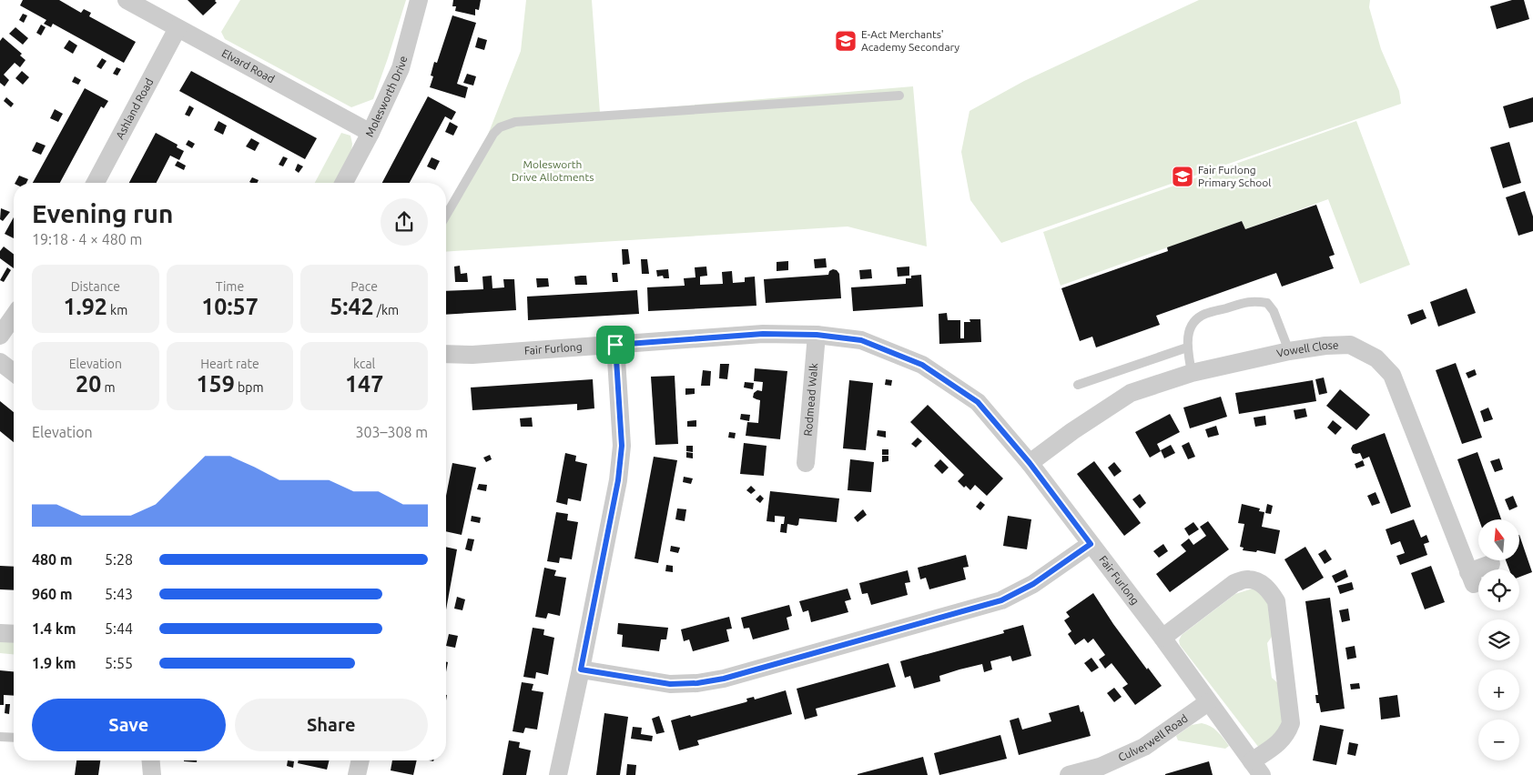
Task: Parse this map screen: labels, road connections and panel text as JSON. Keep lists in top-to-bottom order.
{
  "streets": {
    "street": [
      "Elvard Road",
      "Molesworth Drive",
      "Ashland Road",
      "Fair Furlong",
      "Vowell Close",
      "Rodmead Walk",
      "Culverwell Road"
    ]
  },
  "crossings": [
    ["Elvard Road", "Molesworth Drive"],
    ["Elvard Road", "Ashland Road"],
    ["Fair Furlong", "Vowell Close"],
    ["Fair Furlong", "Rodmead Walk"],
    ["Fair Furlong", "Culverwell Road"]
  ],
  "parks": ["Molesworth Drive Allotments"],
  "places": {
    "school or university": ["E-Act Merchants' Academy Secondary", "Fair Furlong Primary School"]
  },
  "north": "top",
  "page": {
    "heading": ["Evening run", "19:18 · 4 × 480 m"],
    "stats": [
      ["Distance", "1.92 km"],
      ["Time", "10:57"],
      ["Pace", "5:42 /km"],
      ["Elevation", "20 m"],
      ["Heart rate", "159 bpm"],
      ["kcal", "147"]
    ],
    "chart": ["Elevation", "303–308 m"],
    "map_buttons": ["+", "−"],
    "list": [
      {
        "name": "480 m",
        "note": "5:28"
      },
      {
        "name": "960 m",
        "note": "5:43"
      },
      {
        "name": "1.4 km",
        "note": "5:44"
      },
      {
        "name": "1.9 km",
        "note": "5:55"
      }
    ],
    "buttons": ["Save", "Share"]
  }
}
